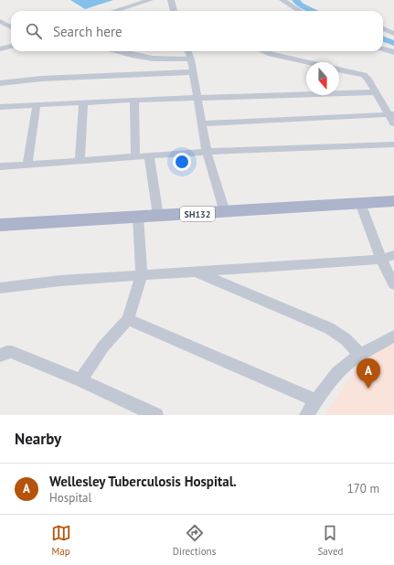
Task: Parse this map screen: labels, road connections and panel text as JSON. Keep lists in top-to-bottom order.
{
  "streets": {
    "main road": ["SH132"]
  },
  "north": "bottom",
  "page": {
    "search": "Search here",
    "pins": "A",
    "heading": "Nearby",
    "list": [
      {
        "mark": "A",
        "name": "Wellesley Tuberculosis Hospital.",
        "note": "Hospital",
        "value": "170 m"
      }
    ],
    "nav": ["Map", "Directions", "Saved"]
  }
}
